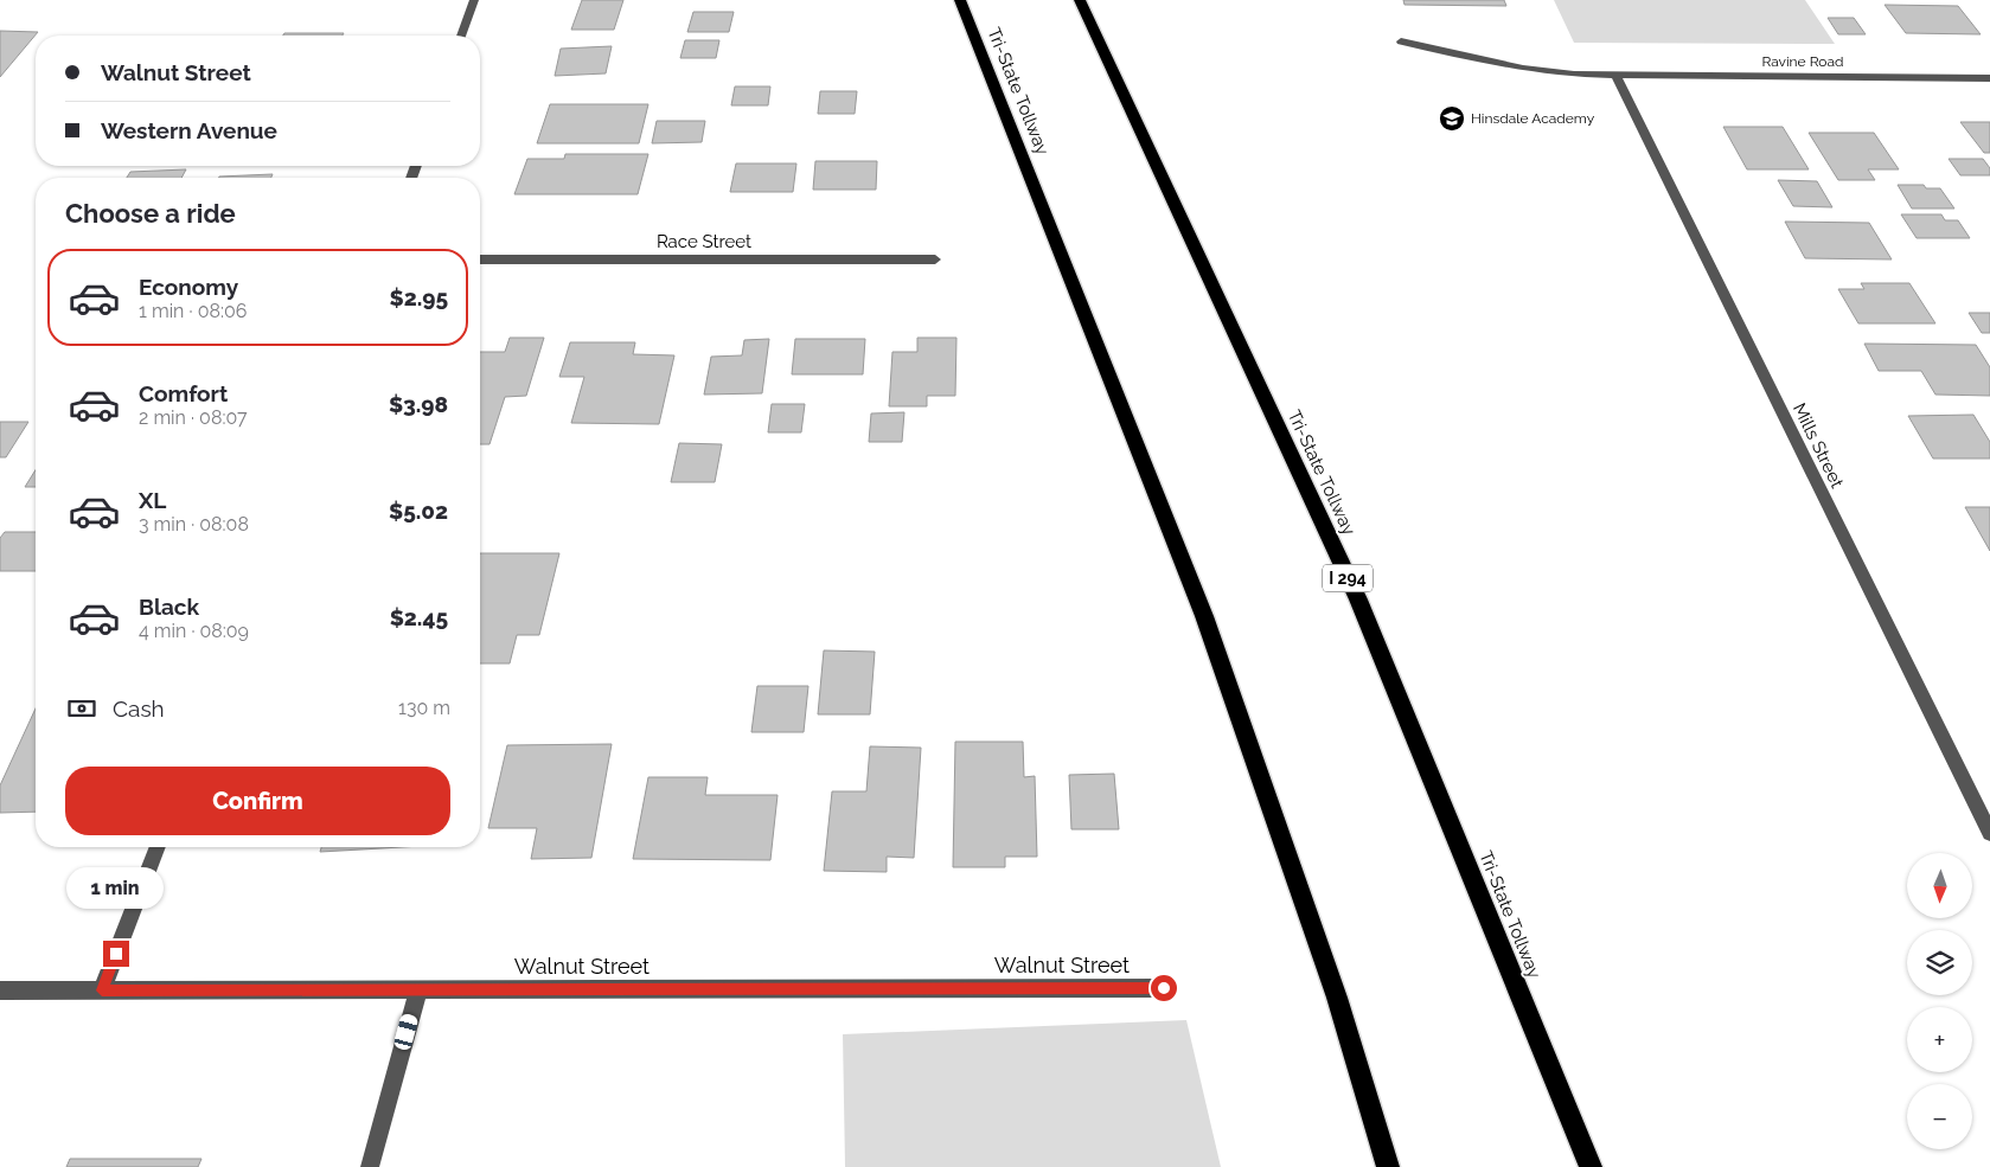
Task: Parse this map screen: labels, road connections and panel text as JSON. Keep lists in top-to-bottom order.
{
  "streets": {
    "highway": ["Tri-State Tollway", "I 294"],
    "street": [
      "Ravine Road",
      "Race Street",
      "Mills Street",
      "Walnut Street"
    ]
  },
  "crossings": [
    ["Ravine Road", "Mills Street"]
  ],
  "places": {
    "school or university": ["Hinsdale Academy"]
  },
  "north": "bottom",
  "page": {
    "banner": ["Walnut Street", "Western Avenue"],
    "heading": "Choose a ride",
    "list": [
      {
        "name": "Economy",
        "note": "1 min · 08:06",
        "value": "$2.95"
      },
      {
        "name": "Comfort",
        "note": "2 min · 08:07",
        "value": "$3.98"
      },
      {
        "name": "XL",
        "note": "3 min · 08:08",
        "value": "$5.02"
      },
      {
        "name": "Black",
        "note": "4 min · 08:09",
        "value": "$2.45"
      }
    ],
    "pay": ["Cash", "130 m"],
    "buttons": "Confirm",
    "map_buttons": ["+", "−"],
    "bubble": "1 min"
  }
}
